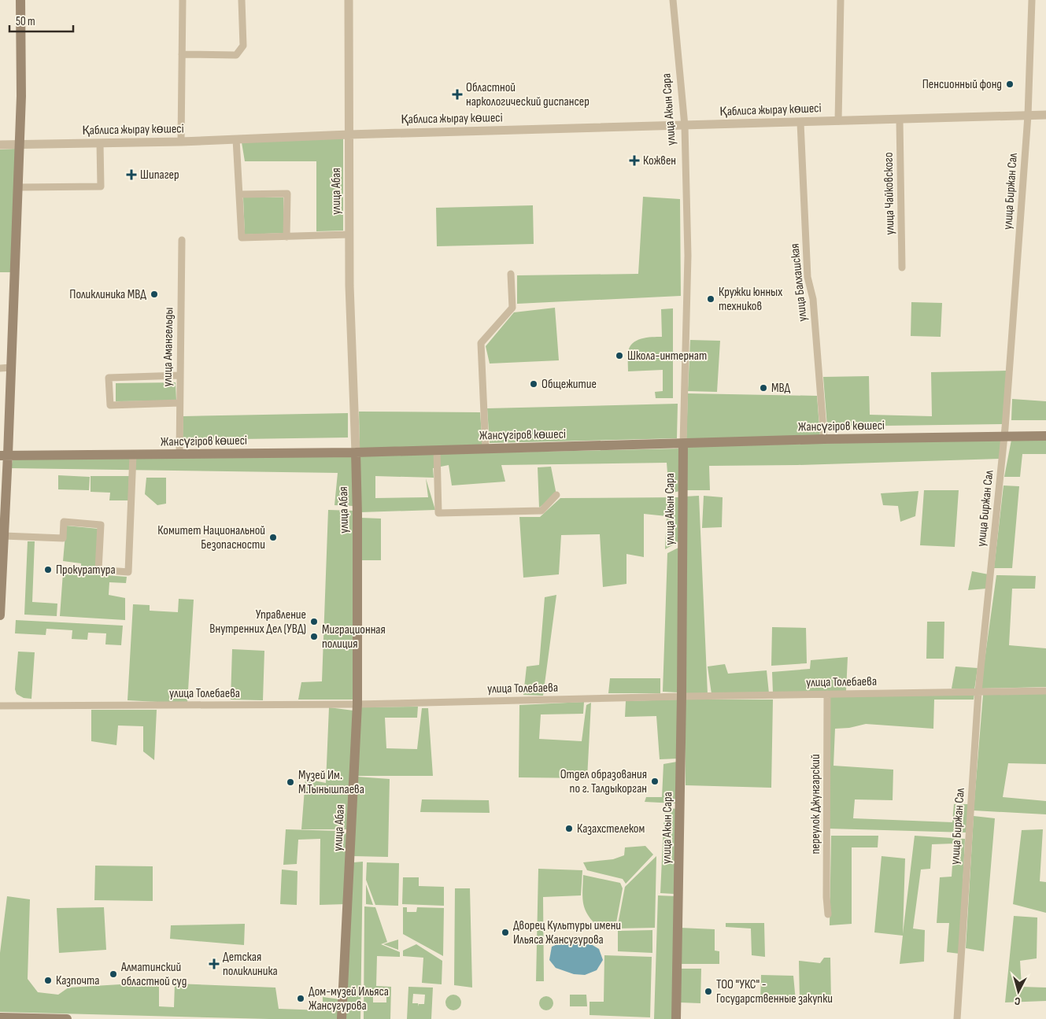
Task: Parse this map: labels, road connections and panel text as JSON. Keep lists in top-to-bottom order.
{
  "streets": {
    "main road": ["улица Акын Сара", "улица Абая", "Жансүгіров көшесі"],
    "street": [
      "Қаблиса жырау көшесі",
      "улица Биржан Сал",
      "улица Чайковского",
      "улица Балхашская",
      "улица Амангельды",
      "улица Толебаева",
      "переулок Джунгарский"
    ]
  },
  "crossings": [
    ["улица Акын Сара", "Қаблиса жырау көшесі"],
    ["улица Акын Сара", "Жансүгіров көшесі"],
    ["улица Акын Сара", "улица Толебаева"],
    ["Қаблиса жырау көшесі", "улица Абая"],
    ["Қаблиса жырау көшесі", "улица Биржан Сал"],
    ["Қаблиса жырау көшесі", "улица Чайковского"],
    ["Қаблиса жырау көшесі", "улица Балхашская"],
    ["улица Абая", "Жансүгіров көшесі"],
    ["улица Абая", "улица Толебаева"],
    ["улица Биржан Сал", "Жансүгіров көшесі"],
    ["улица Биржан Сал", "улица Толебаева"],
    ["улица Балхашская", "Жансүгіров көшесі"],
    ["улица Амангельды", "Жансүгіров көшесі"],
    ["улица Толебаева", "переулок Джунгарский"]
  ],
  "places": {
    "other": [
      "Пенсионный фонд",
      "Поликлиника МВД",
      "Кружки юнных техников",
      "Школа-интернат",
      "Общежитие",
      "МВД",
      "Комитет Национальной Безопасности",
      "Прокуратура",
      "Управление Внутренних Дел (УВД)",
      "Миграционная полиция",
      "Отдел образования по г. Талдыкорган",
      "Музей Им. М.Тынышпаева",
      "Казахстелеком",
      "Дворец Культуры имени Ильяса Жансугурова",
      "Алматинский областной суд",
      "Казпочта",
      "ТОО \"УКС\" - Государственные закупки",
      "Дом-музей Ильяса Жансугурова"
    ],
    "health": [
      "Областной наркологический диспансер",
      "Кожвен",
      "Шипагер",
      "Детская поликлиника"
    ]
  },
  "scale_bar": "50 m",
  "north": "bottom"
}
